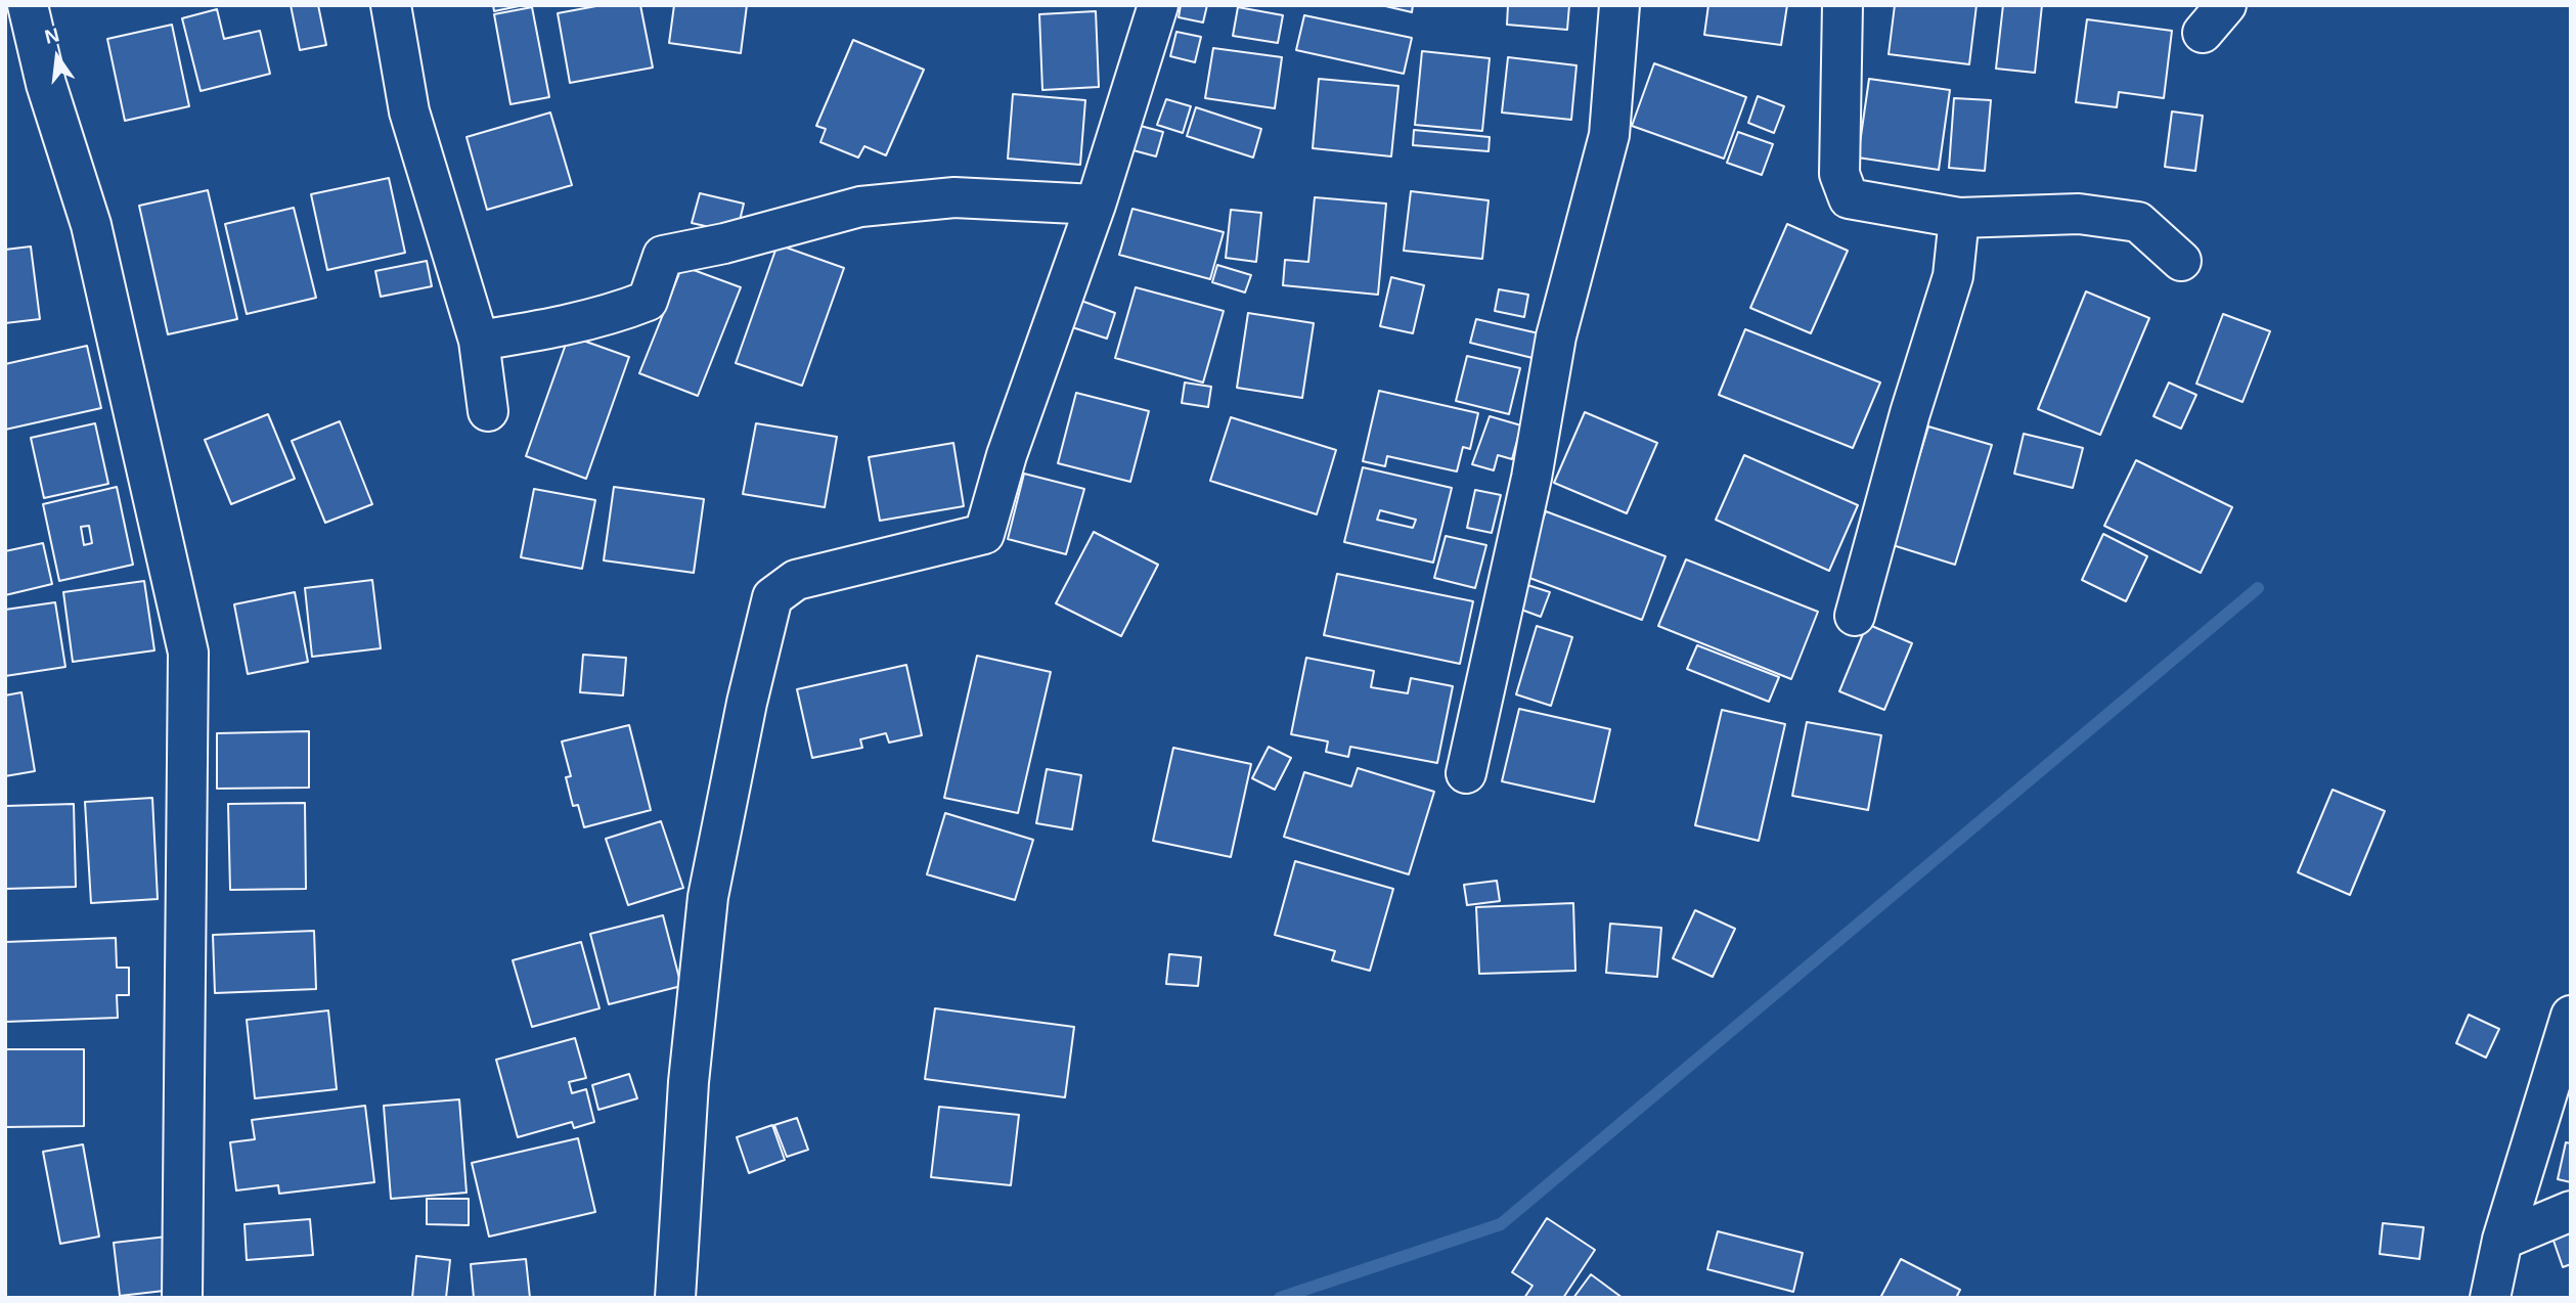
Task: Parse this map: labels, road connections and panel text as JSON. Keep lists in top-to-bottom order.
{
  "north": "top"
}
